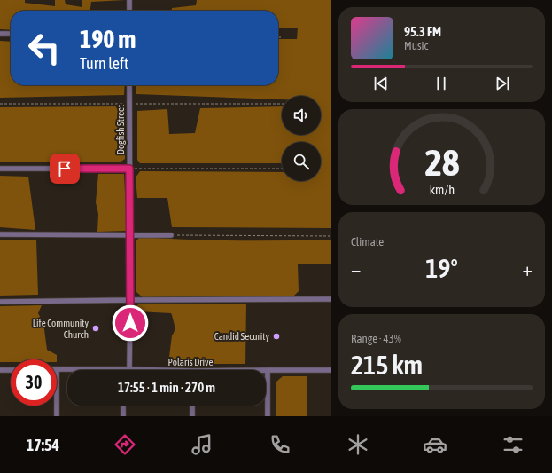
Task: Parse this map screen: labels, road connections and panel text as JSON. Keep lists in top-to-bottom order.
{
  "streets": {
    "street": ["Dogfish Street", "Polaris Drive"]
  },
  "crossings": [
    ["Dogfish Street", "Polaris Drive"]
  ],
  "places": ["Life Community Church", "Candid Security"],
  "page": {
    "turn": ["190 m", "Turn left"],
    "song": ["95.3 FM", "Music"],
    "tile": [
      "Climate",
      ["Range · 43%", "215 km"]
    ],
    "heat": ["−", "19°", "+"],
    "limit": "30",
    "trip": "17:55 · 1 min · 270 m",
    "tabs": "17:54",
    "gauge": ["28", "km/h"]
  }
}
